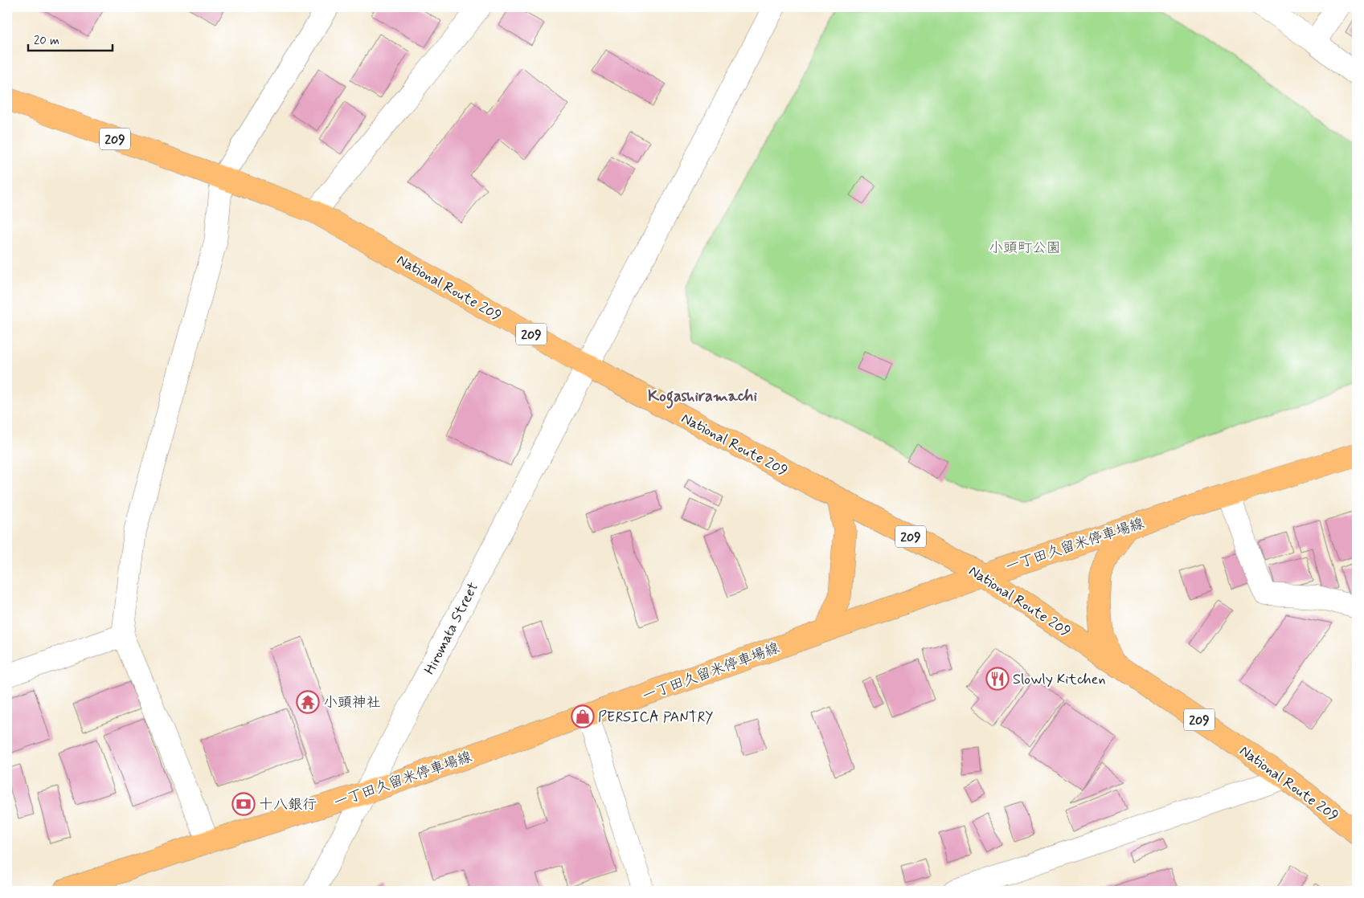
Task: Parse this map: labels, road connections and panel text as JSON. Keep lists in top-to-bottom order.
{
  "streets": {
    "main road": ["209", "National Route 209", "一丁田久留米停車場線"],
    "street": ["Hiromata Street"]
  },
  "crossings": [
    ["National Route 209", "一丁田久留米停車場線"],
    ["National Route 209", "Hiromata Street"],
    ["一丁田久留米停車場線", "Hiromata Street"]
  ],
  "districts": ["Kogashiramachi"],
  "parks": ["小頭町公園"],
  "places": {
    "restaurant": ["Slowly Kitchen"],
    "temple": ["小頭神社"],
    "shop": ["PERSICA PANTRY"],
    "bank": ["十八銀行"]
  },
  "scale_bar": "20 m"
}
